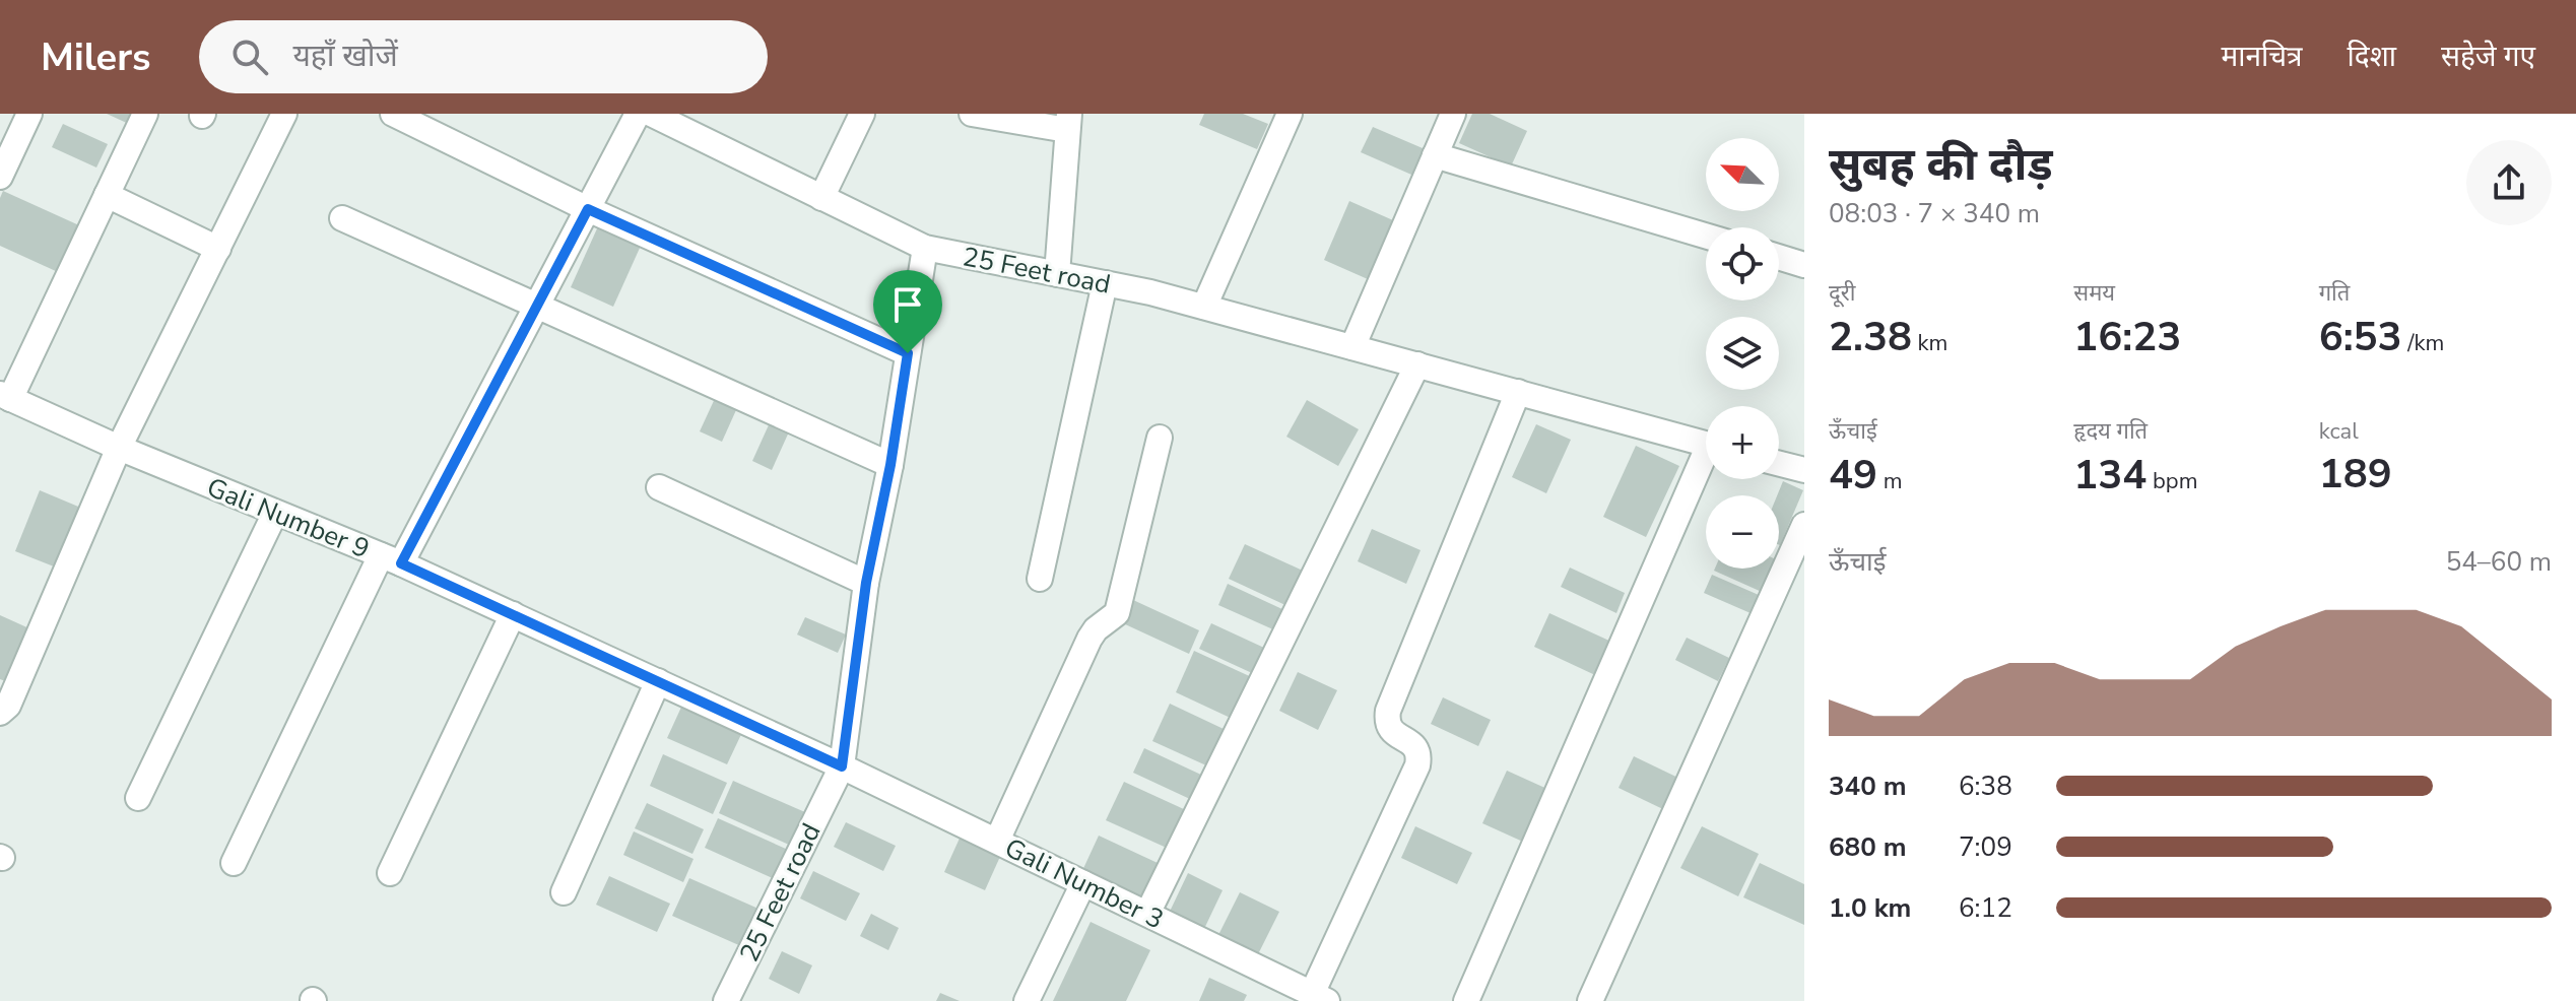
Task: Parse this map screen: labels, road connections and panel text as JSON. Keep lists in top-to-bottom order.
{
  "streets": {
    "street": ["25 Feet road", "Gali Number 9", "Gali Number 3"]
  },
  "crossings": [
    ["25 Feet road", "Gali Number 9"],
    ["25 Feet road", "Gali Number 3"],
    ["Gali Number 9", "Gali Number 3"]
  ],
  "north": "top left",
  "page": {
    "header": "Milers",
    "search": "यहाँ खोजें",
    "nav": ["मानचित्र", "दिशा", "सहेजे गए"],
    "heading": ["सुबह की दौड़", "08:03 · 7 × 340 m"],
    "map_buttons": ["+", "−"],
    "stats": [
      ["दूरी", "2.38 km"],
      ["समय", "16:23"],
      ["गति", "6:53 /km"],
      ["ऊँचाई", "49 m"],
      ["हृदय गति", "134 bpm"],
      ["kcal", "189"]
    ],
    "chart": ["ऊँचाई", "54–60 m"],
    "list": [
      {
        "name": "340 m",
        "note": "6:38"
      },
      {
        "name": "680 m",
        "note": "7:09"
      },
      {
        "name": "1.0 km",
        "note": "6:12"
      }
    ]
  }
}
